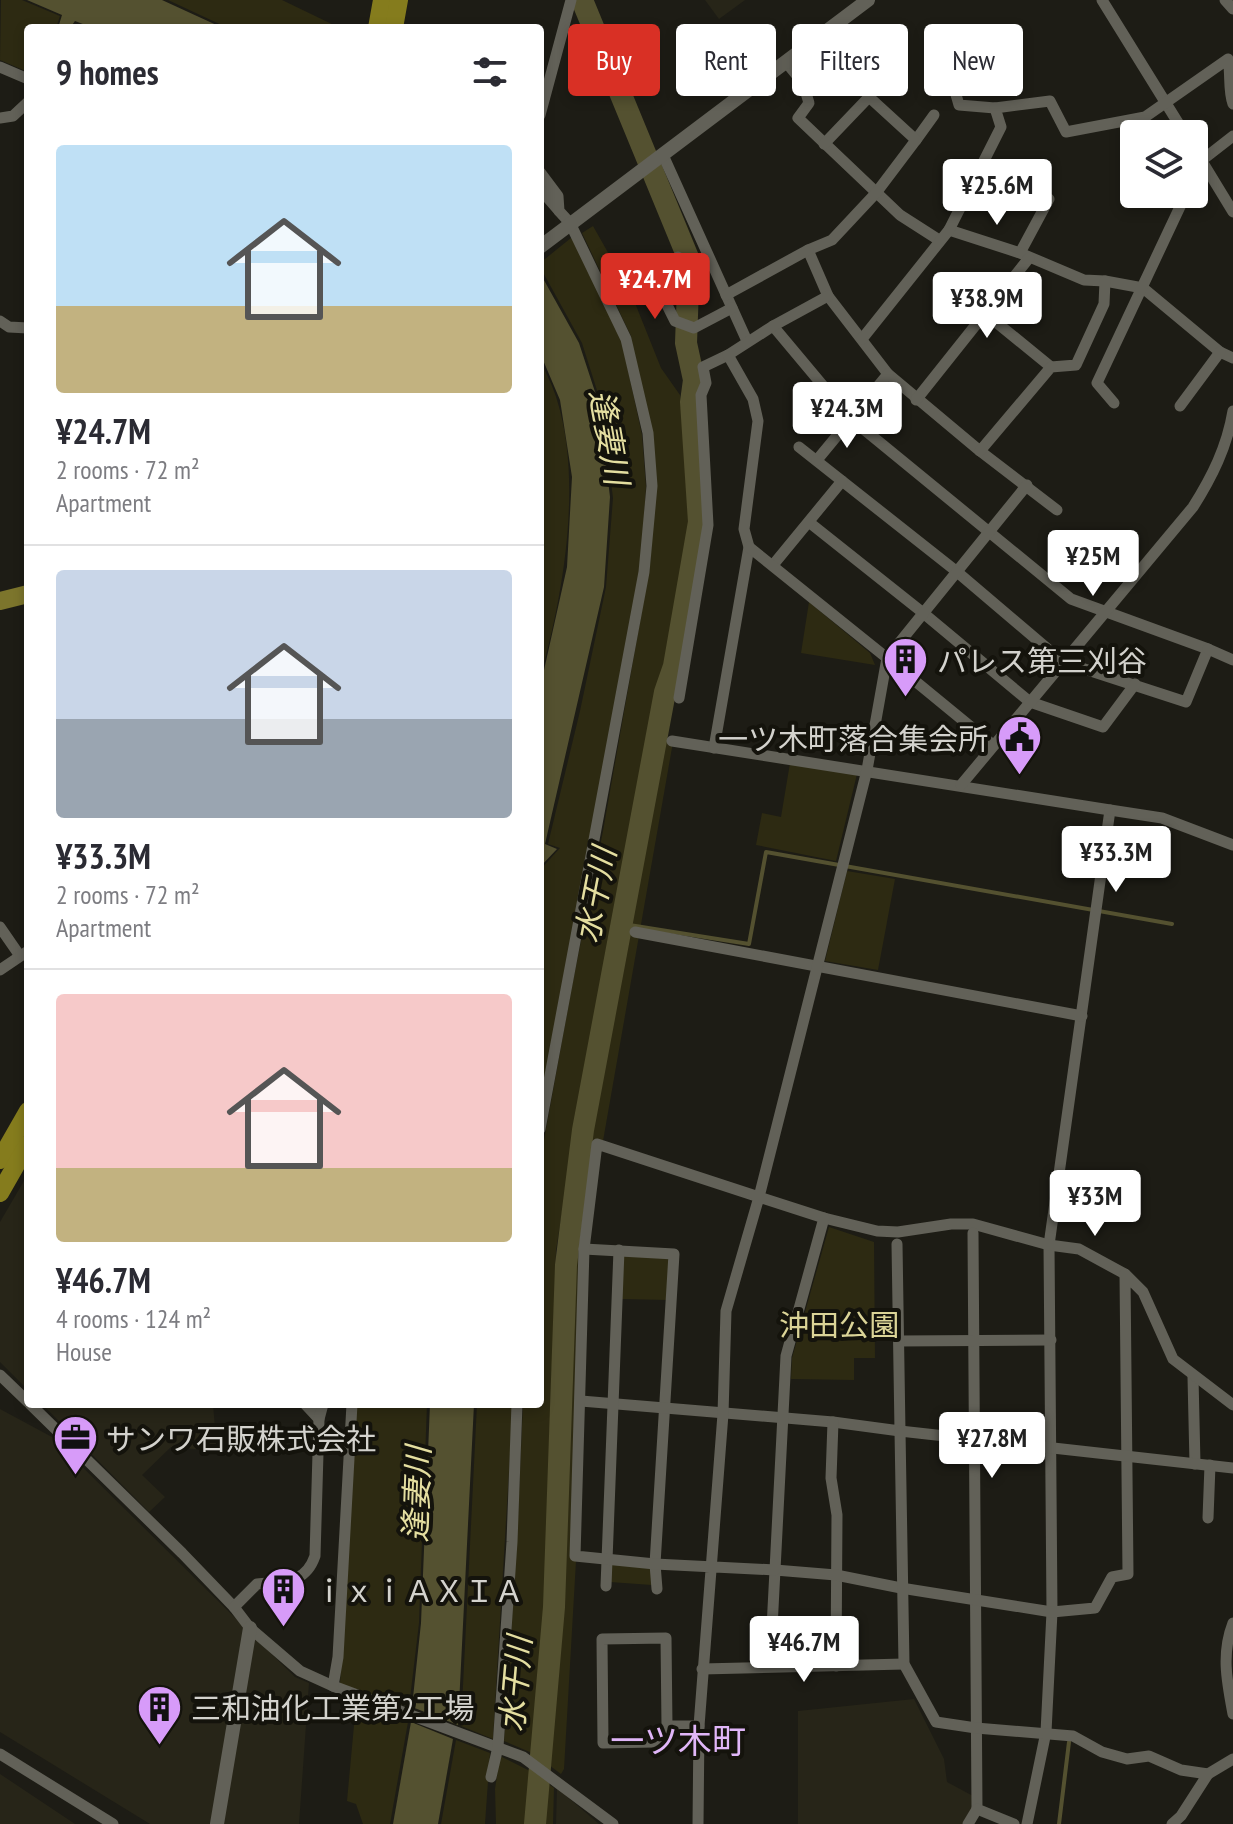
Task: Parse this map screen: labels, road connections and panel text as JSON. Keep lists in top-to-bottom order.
{
  "districts": ["一ツ木町"],
  "water": ["逢妻川", "水干川"],
  "parks": ["沖田公園"],
  "places": {
    "building": ["パレス第三刈谷", "ｉｘｉＡＸＩＡ", "三和油化工業第2工場"],
    "public building": ["一ツ木町落合集会所"],
    "office": ["サンワ石販株式会社"]
  },
  "page": {
    "chip": [
      "Buy",
      "Rent",
      "Filters",
      "New"
    ],
    "heading": "9 homes",
    "list": [
      {
        "name": "¥24.7M",
        "note": "2 rooms · 72 m² · Apartment"
      },
      {
        "name": "¥33.3M",
        "note": "2 rooms · 72 m² · Apartment"
      },
      {
        "name": "¥46.7M",
        "note": "4 rooms · 124 m² · House"
      }
    ],
    "price": [
      "¥25.6M",
      "¥24.7M",
      "¥38.9M",
      "¥24.3M",
      "¥25M",
      "¥33.3M",
      "¥33M",
      "¥27.8M",
      "¥46.7M"
    ]
  }
}
